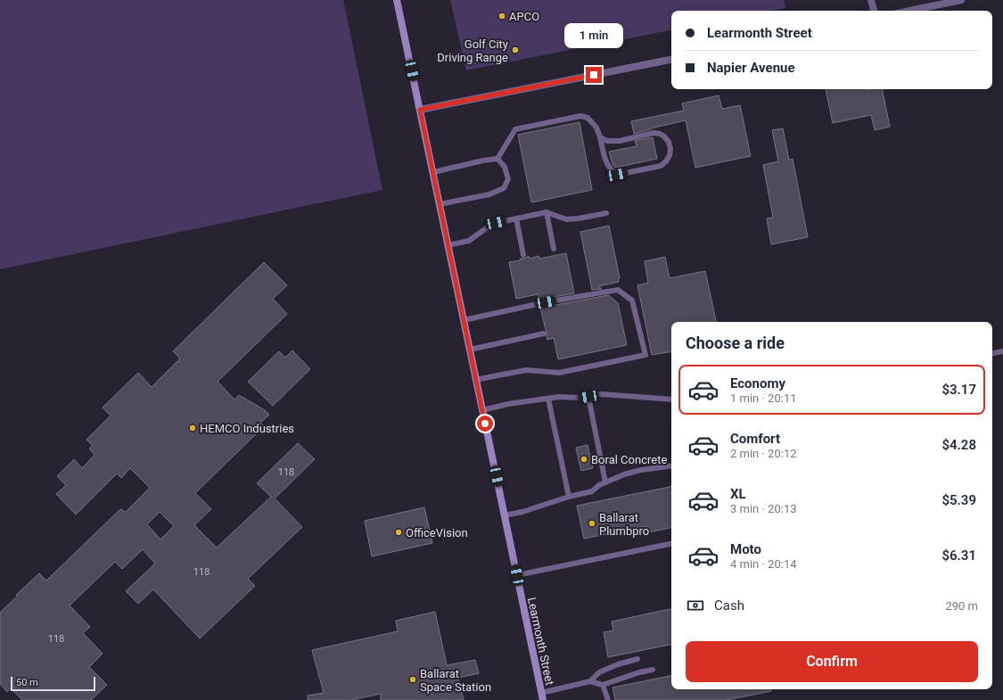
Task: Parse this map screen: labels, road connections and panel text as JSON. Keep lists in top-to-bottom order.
{
  "streets": {
    "street": ["Learmonth Street"]
  },
  "places": [
    "APCO",
    "Golf City Driving Range",
    "HEMCO Industries",
    "Boral Concrete",
    "Ballarat Plumbpro",
    "OfficeVision",
    "Ballarat Space Station"
  ],
  "house_numbers": ["118", "118", "118"],
  "scale_bar": "50 m",
  "page": {
    "banner": ["Learmonth Street", "Napier Avenue"],
    "bubble": "1 min",
    "heading": "Choose a ride",
    "list": [
      {
        "name": "Economy",
        "note": "1 min · 20:11",
        "value": "$3.17"
      },
      {
        "name": "Comfort",
        "note": "2 min · 20:12",
        "value": "$4.28"
      },
      {
        "name": "XL",
        "note": "3 min · 20:13",
        "value": "$5.39"
      },
      {
        "name": "Moto",
        "note": "4 min · 20:14",
        "value": "$6.31"
      }
    ],
    "pay": ["Cash", "290 m"],
    "buttons": "Confirm",
    "scale": "50 m"
  }
}
